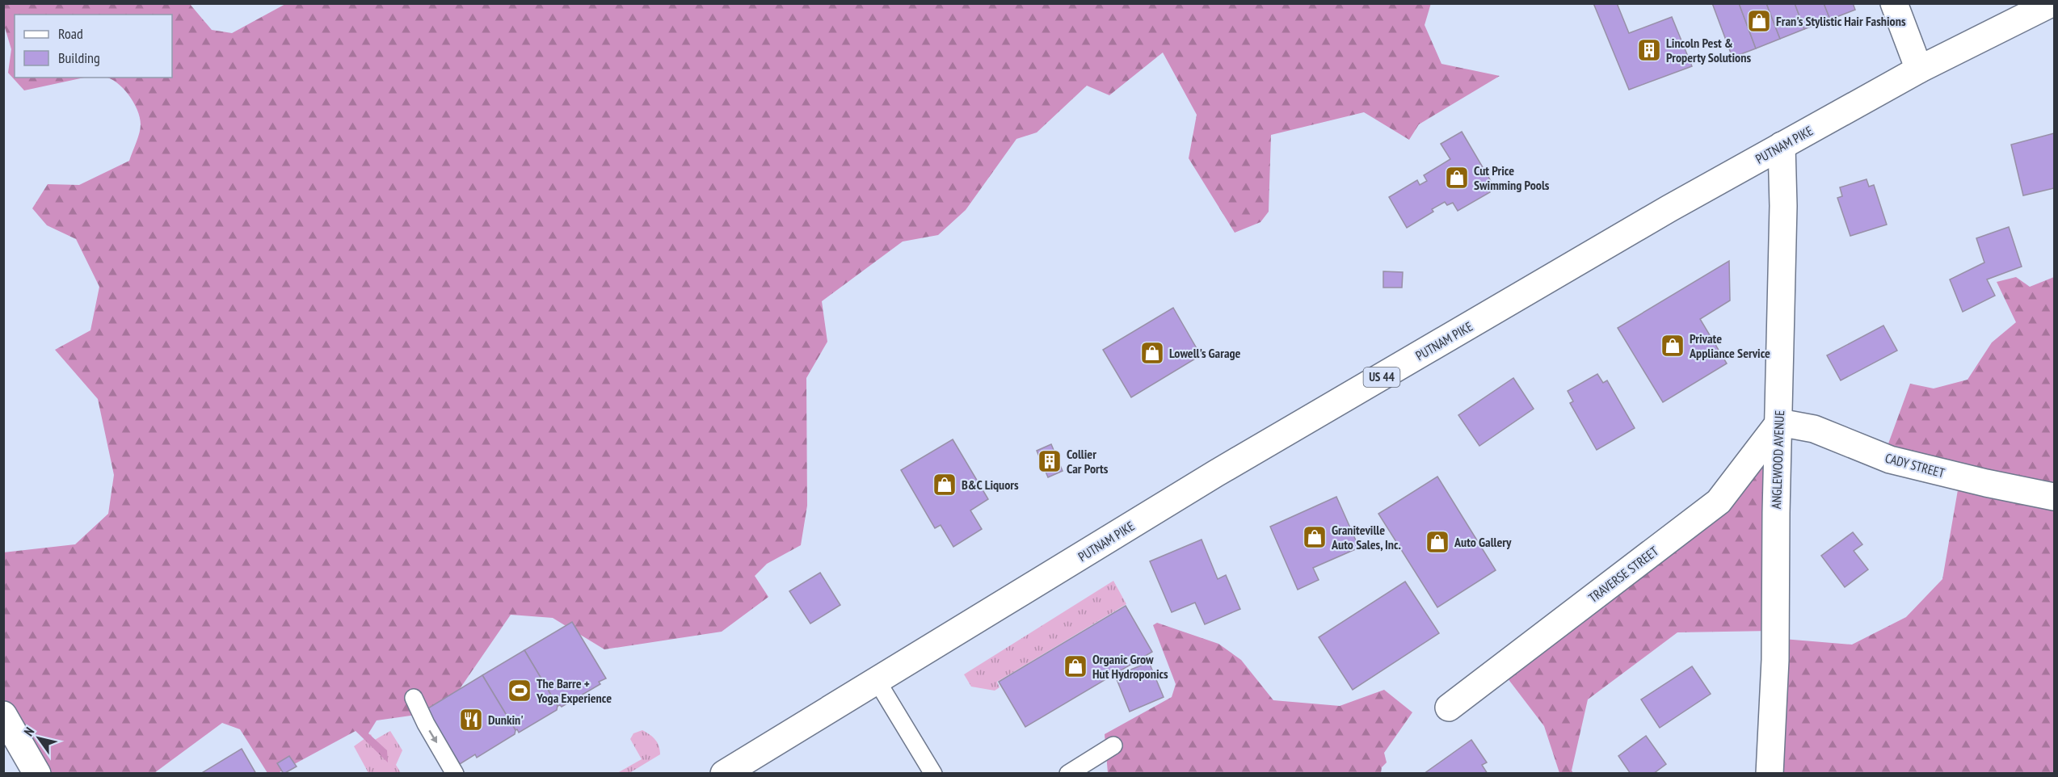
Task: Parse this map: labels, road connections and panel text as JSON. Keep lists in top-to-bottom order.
{
  "streets": {
    "main road": [
      "PUTNAM PIKE",
      "US 44",
      "ANGLEWOOD AVENUE",
      "CADY STREET",
      "TRAVERSE STREET"
    ]
  },
  "crossings": [
    ["PUTNAM PIKE", "ANGLEWOOD AVENUE"],
    ["ANGLEWOOD AVENUE", "CADY STREET"],
    ["ANGLEWOOD AVENUE", "TRAVERSE STREET"],
    ["CADY STREET", "TRAVERSE STREET"]
  ],
  "places": {
    "shop": [
      "Fran's Stylistic Hair Fashions",
      "Cut Price Swimming Pools",
      "Private Appliance Service",
      "Lowell's Garage",
      "B&C Liquors",
      "Graniteville Auto Sales, Inc.",
      "Auto Gallery",
      "Organic Grow Hut Hydroponics"
    ],
    "building": ["Lincoln Pest & Property Solutions", "Collier Car Ports"],
    "sports": ["The Barre + Yoga Experience"],
    "restaurant": ["Dunkin'"]
  },
  "legend": ["Road", "Building"],
  "north": "top left"
}
